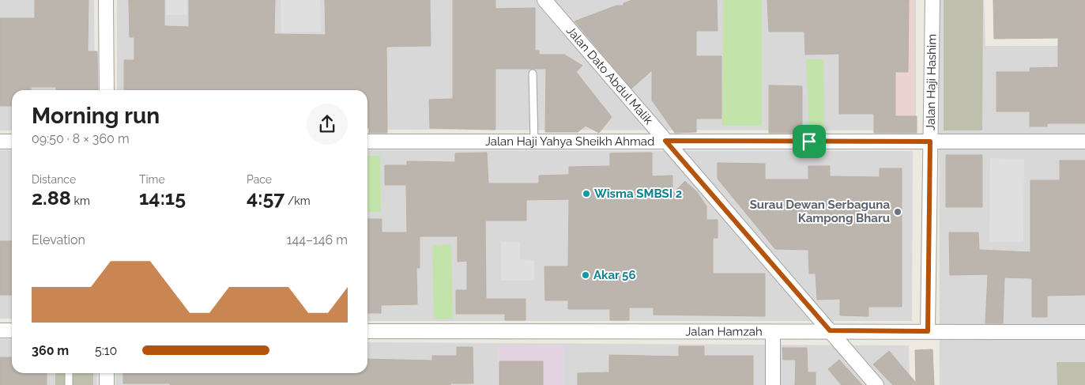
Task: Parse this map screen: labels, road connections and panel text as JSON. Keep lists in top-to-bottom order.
{
  "streets": {
    "street": [
      "Jalan Dato Abdul Malik",
      "Jalan Haji Hashim",
      "Jalan Haji Yahya Sheikh Ahmad",
      "Jalan Hamzah"
    ]
  },
  "crossings": [
    ["Jalan Dato Abdul Malik", "Jalan Haji Yahya Sheikh Ahmad"],
    ["Jalan Dato Abdul Malik", "Jalan Hamzah"],
    ["Jalan Haji Hashim", "Jalan Haji Yahya Sheikh Ahmad"],
    ["Jalan Haji Hashim", "Jalan Hamzah"]
  ],
  "places": ["Wisma SMBSI 2", "Surau Dewan Serbaguna Kampong Bharu", "Akar 56"],
  "page": {
    "heading": ["Morning run", "09:50 · 8 × 360 m"],
    "stats": [
      ["Distance", "2.88 km"],
      ["Time", "14:15"],
      ["Pace", "4:57 /km"]
    ],
    "chart": ["Elevation", "144–146 m"],
    "list": [
      {
        "name": "360 m",
        "note": "5:10"
      }
    ]
  }
}
